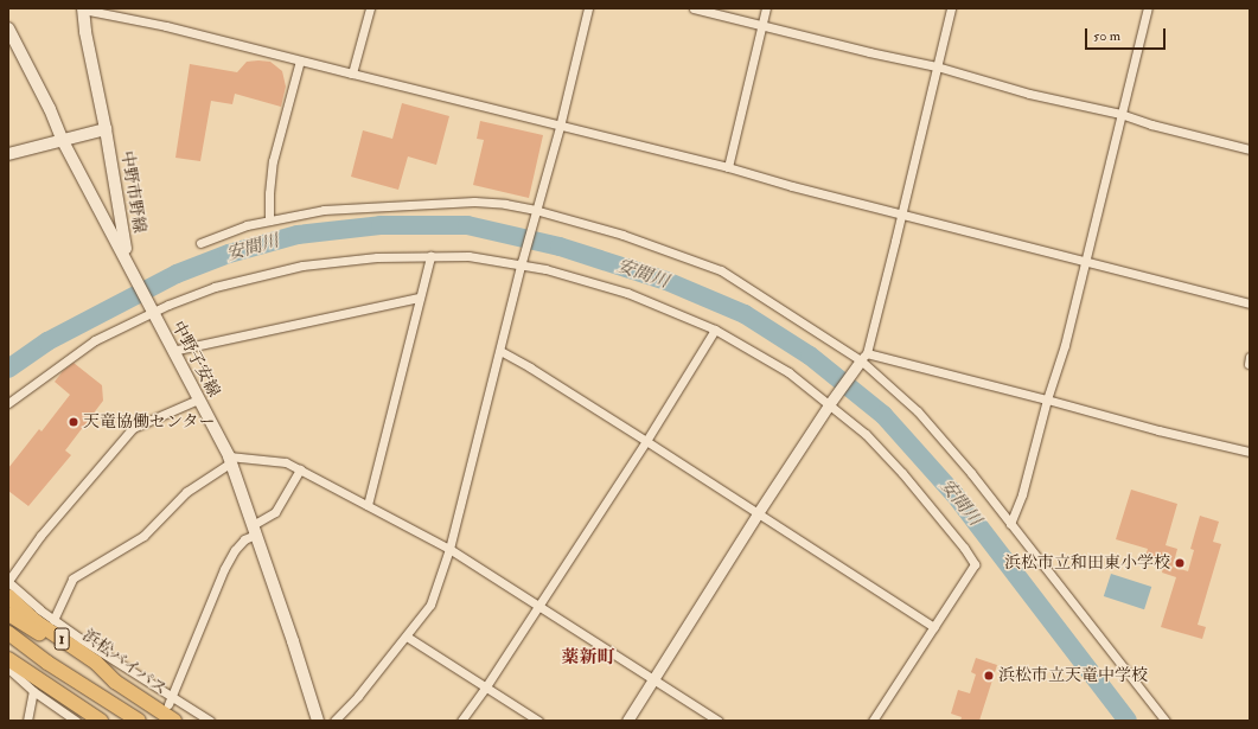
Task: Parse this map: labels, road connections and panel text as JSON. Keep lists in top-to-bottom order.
{
  "streets": {
    "highway": ["1", "浜松バイパス"],
    "main road": ["中野市野線", "中野子安線"]
  },
  "crossings": [
    ["中野市野線", "中野子安線"],
    ["1", "浜松バイパス"]
  ],
  "districts": ["薬新町"],
  "water": ["安間川"],
  "places": ["天竜協働センター", "浜松市立和田東小学校", "浜松市立天竜中学校"],
  "scale_bar": "50 m"
}
